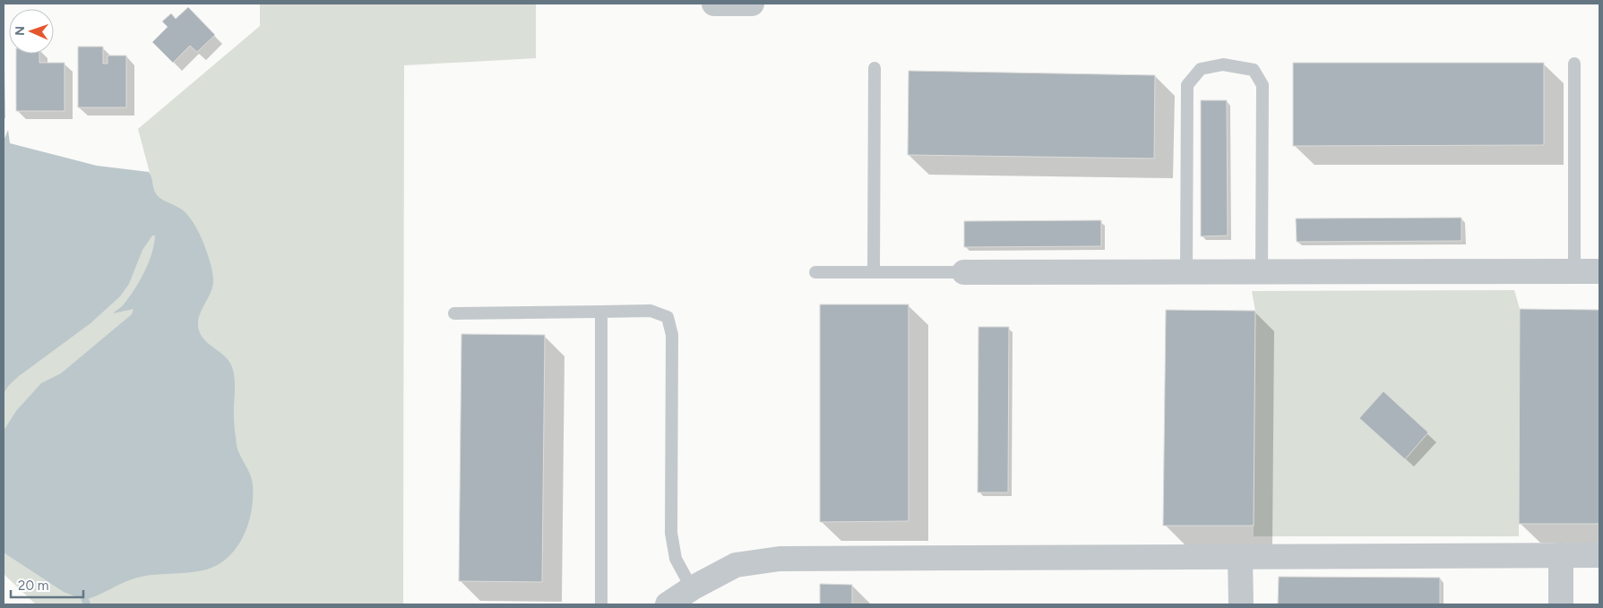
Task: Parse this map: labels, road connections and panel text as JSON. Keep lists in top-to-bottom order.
{
  "scale_bar": "20 m",
  "north": "left"
}
